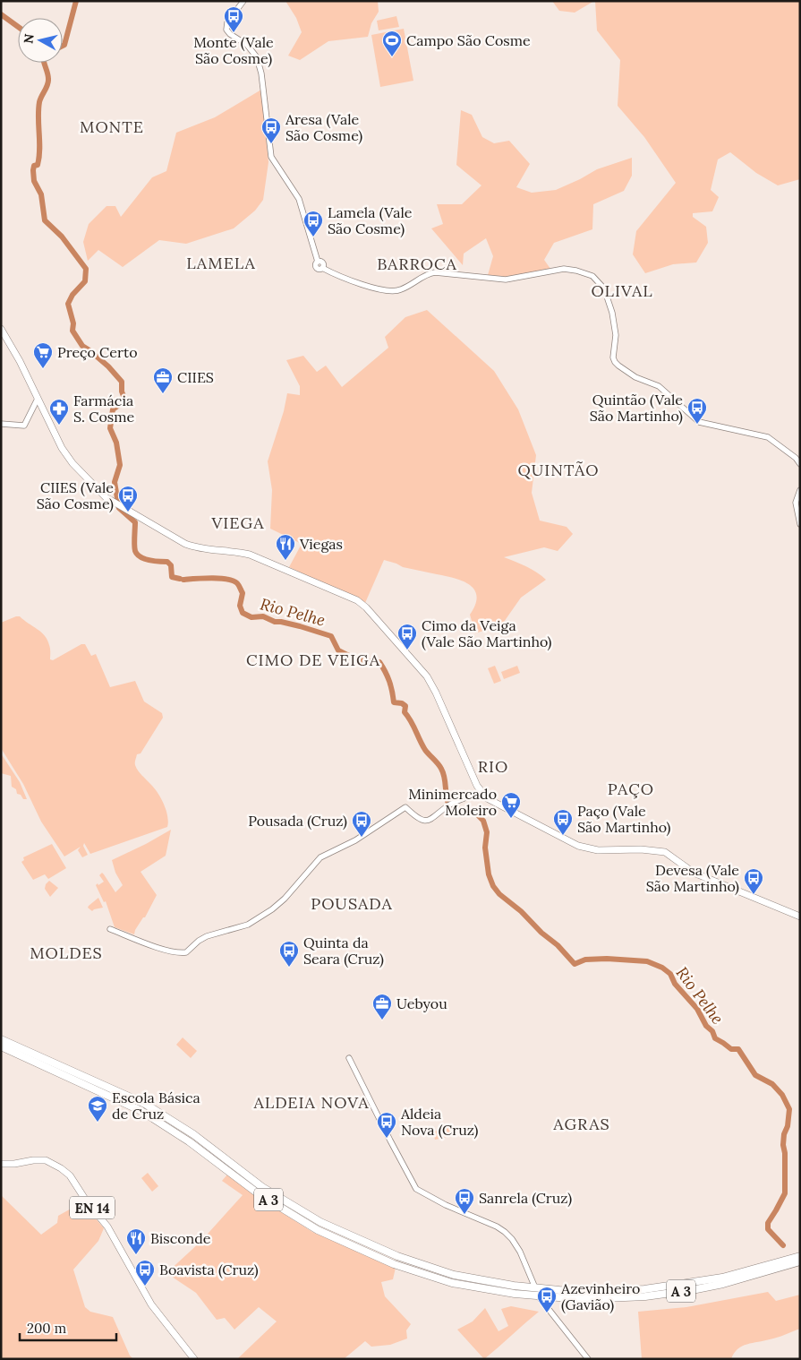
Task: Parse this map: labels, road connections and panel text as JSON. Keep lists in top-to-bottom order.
{
  "streets": {
    "highway": ["A 3"],
    "main road": ["EN 14"]
  },
  "districts": [
    "MONTE",
    "LAMELA",
    "BARROCA",
    "OLIVAL",
    "QUINTÃO",
    "VIEGA",
    "CIMO DE VEIGA",
    "RIO",
    "PAÇO",
    "POUSADA",
    "MOLDES",
    "ALDEIA NOVA",
    "AGRAS"
  ],
  "water": ["Rio Pelhe"],
  "places": {
    "bus stop": [
      "Monte (Vale São Cosme)",
      "Aresa (Vale São Cosme)",
      "Lamela (Vale São Cosme)",
      "Quintão (Vale São Martinho)",
      "CIIES (Vale São Cosme)",
      "Cimo da Veiga (Vale São Martinho)",
      "Paço (Vale São Martinho)",
      "Pousada (Cruz)",
      "Devesa (Vale São Martinho)",
      "Quinta da Seara (Cruz)",
      "Aldeia Nova (Cruz)",
      "Sanrela (Cruz)",
      "Boavista (Cruz)",
      "Azevinheiro (Gavião)"
    ],
    "sports": ["Campo São Cosme"],
    "supermarket": ["Preço Certo", "Minimercado Moleiro"],
    "office": ["CIIES", "Uebyou"],
    "pharmacy": ["Farmácia S. Cosme"],
    "restaurant": ["Viegas", "Bisconde"],
    "school or university": ["Escola Básica de Cruz"]
  },
  "scale_bar": "200 m",
  "north": "left"
}
